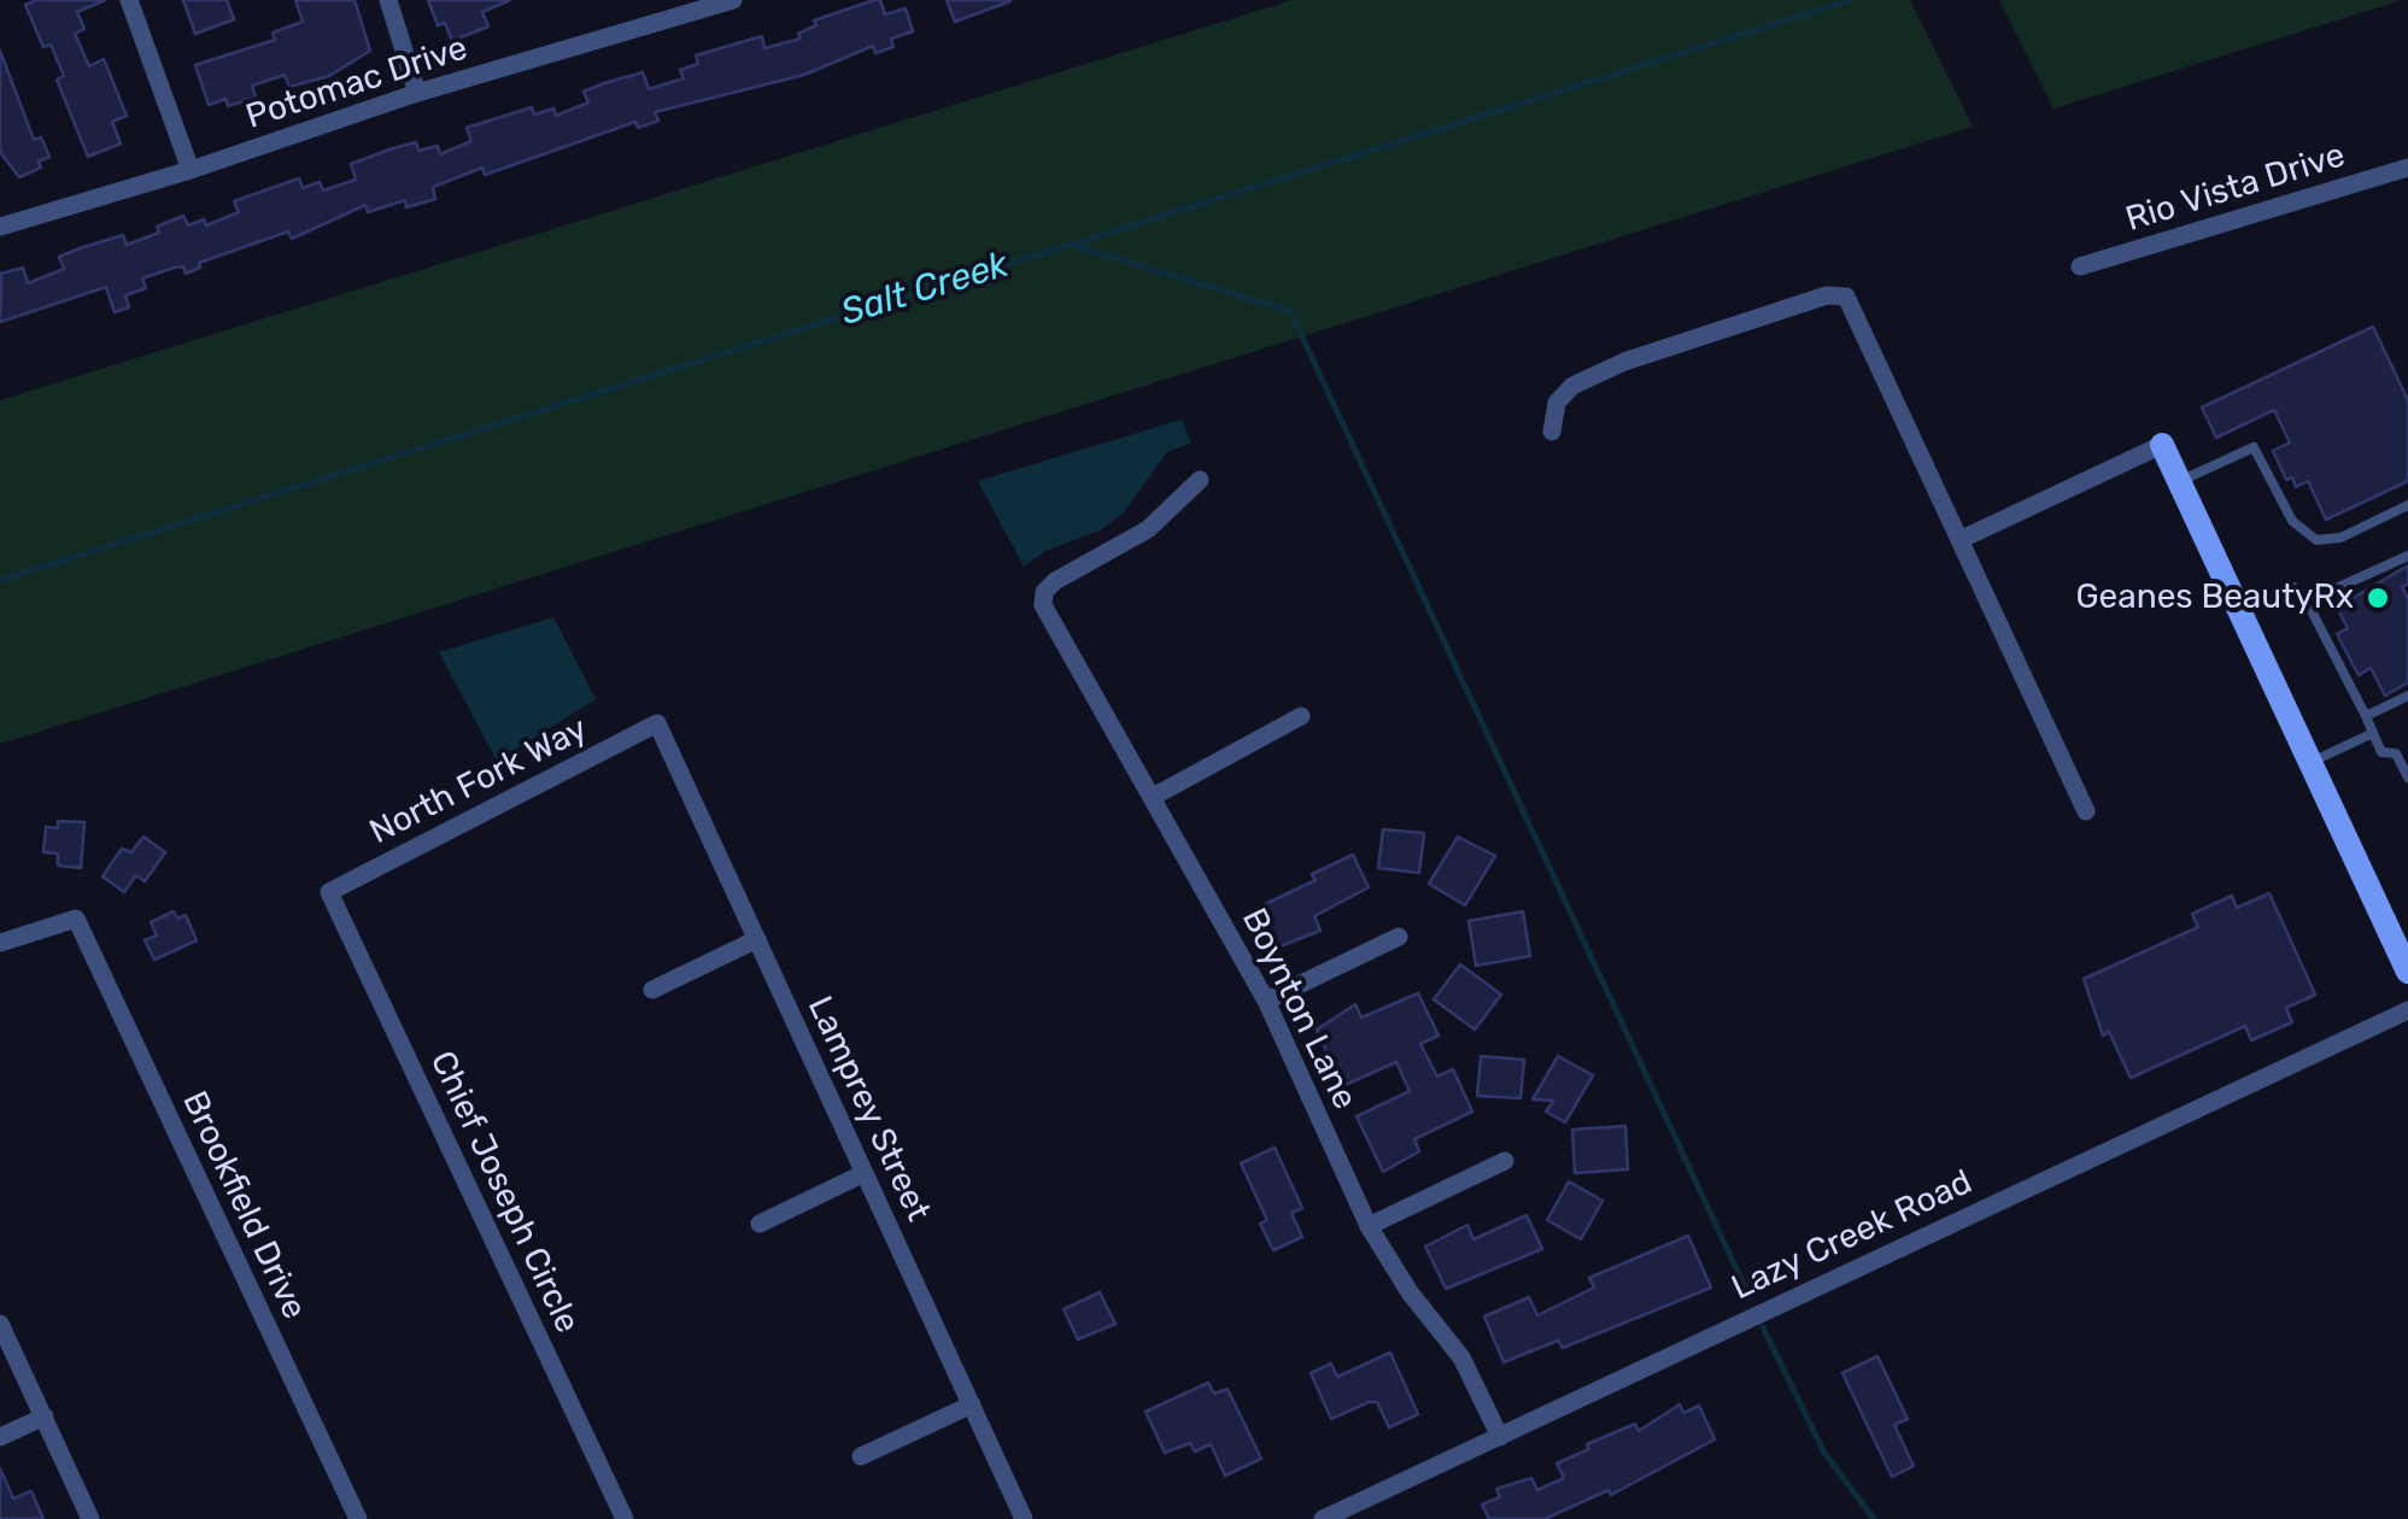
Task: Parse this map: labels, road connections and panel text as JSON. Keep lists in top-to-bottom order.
{
  "streets": {
    "street": [
      "Potomac Drive",
      "Rio Vista Drive",
      "North Fork Way",
      "Boynton Lane",
      "Lamprey Street",
      "Chief Joseph Circle",
      "Brookfield Drive",
      "Lazy Creek Road"
    ]
  },
  "crossings": [
    ["North Fork Way", "Lamprey Street"],
    ["North Fork Way", "Chief Joseph Circle"],
    ["Boynton Lane", "Lazy Creek Road"]
  ],
  "water": ["Salt Creek"],
  "places": ["Geanes BeautyRx"]
}
